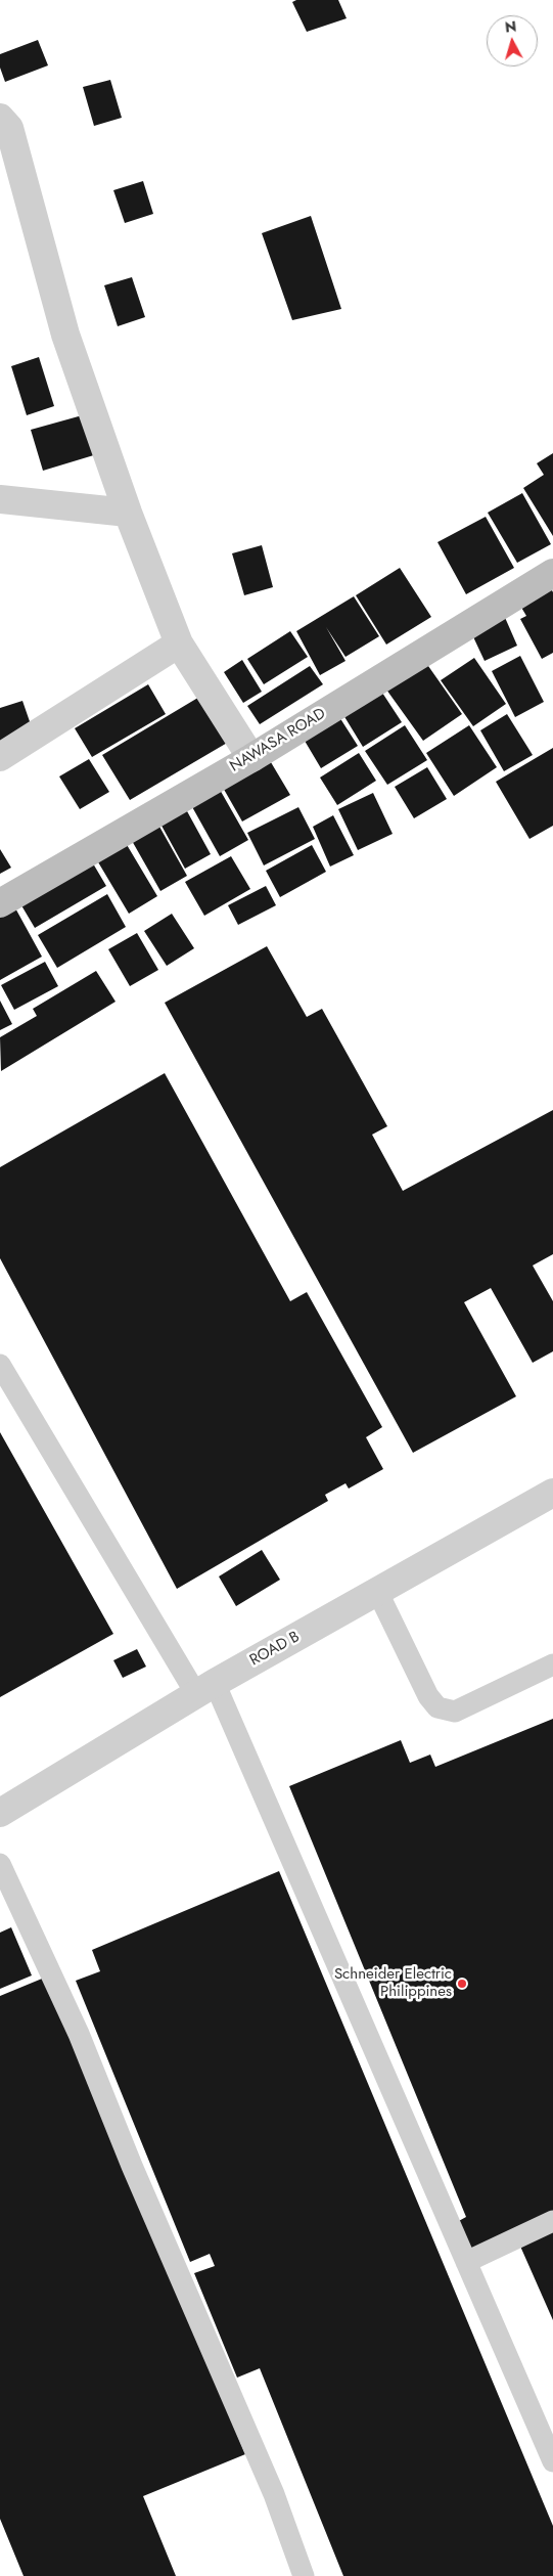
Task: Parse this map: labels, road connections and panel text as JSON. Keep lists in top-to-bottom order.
{
  "streets": {
    "street": ["NAWASA ROAD", "ROAD B"]
  },
  "places": ["Schneider Electric Philippines"],
  "north": "top"
}
